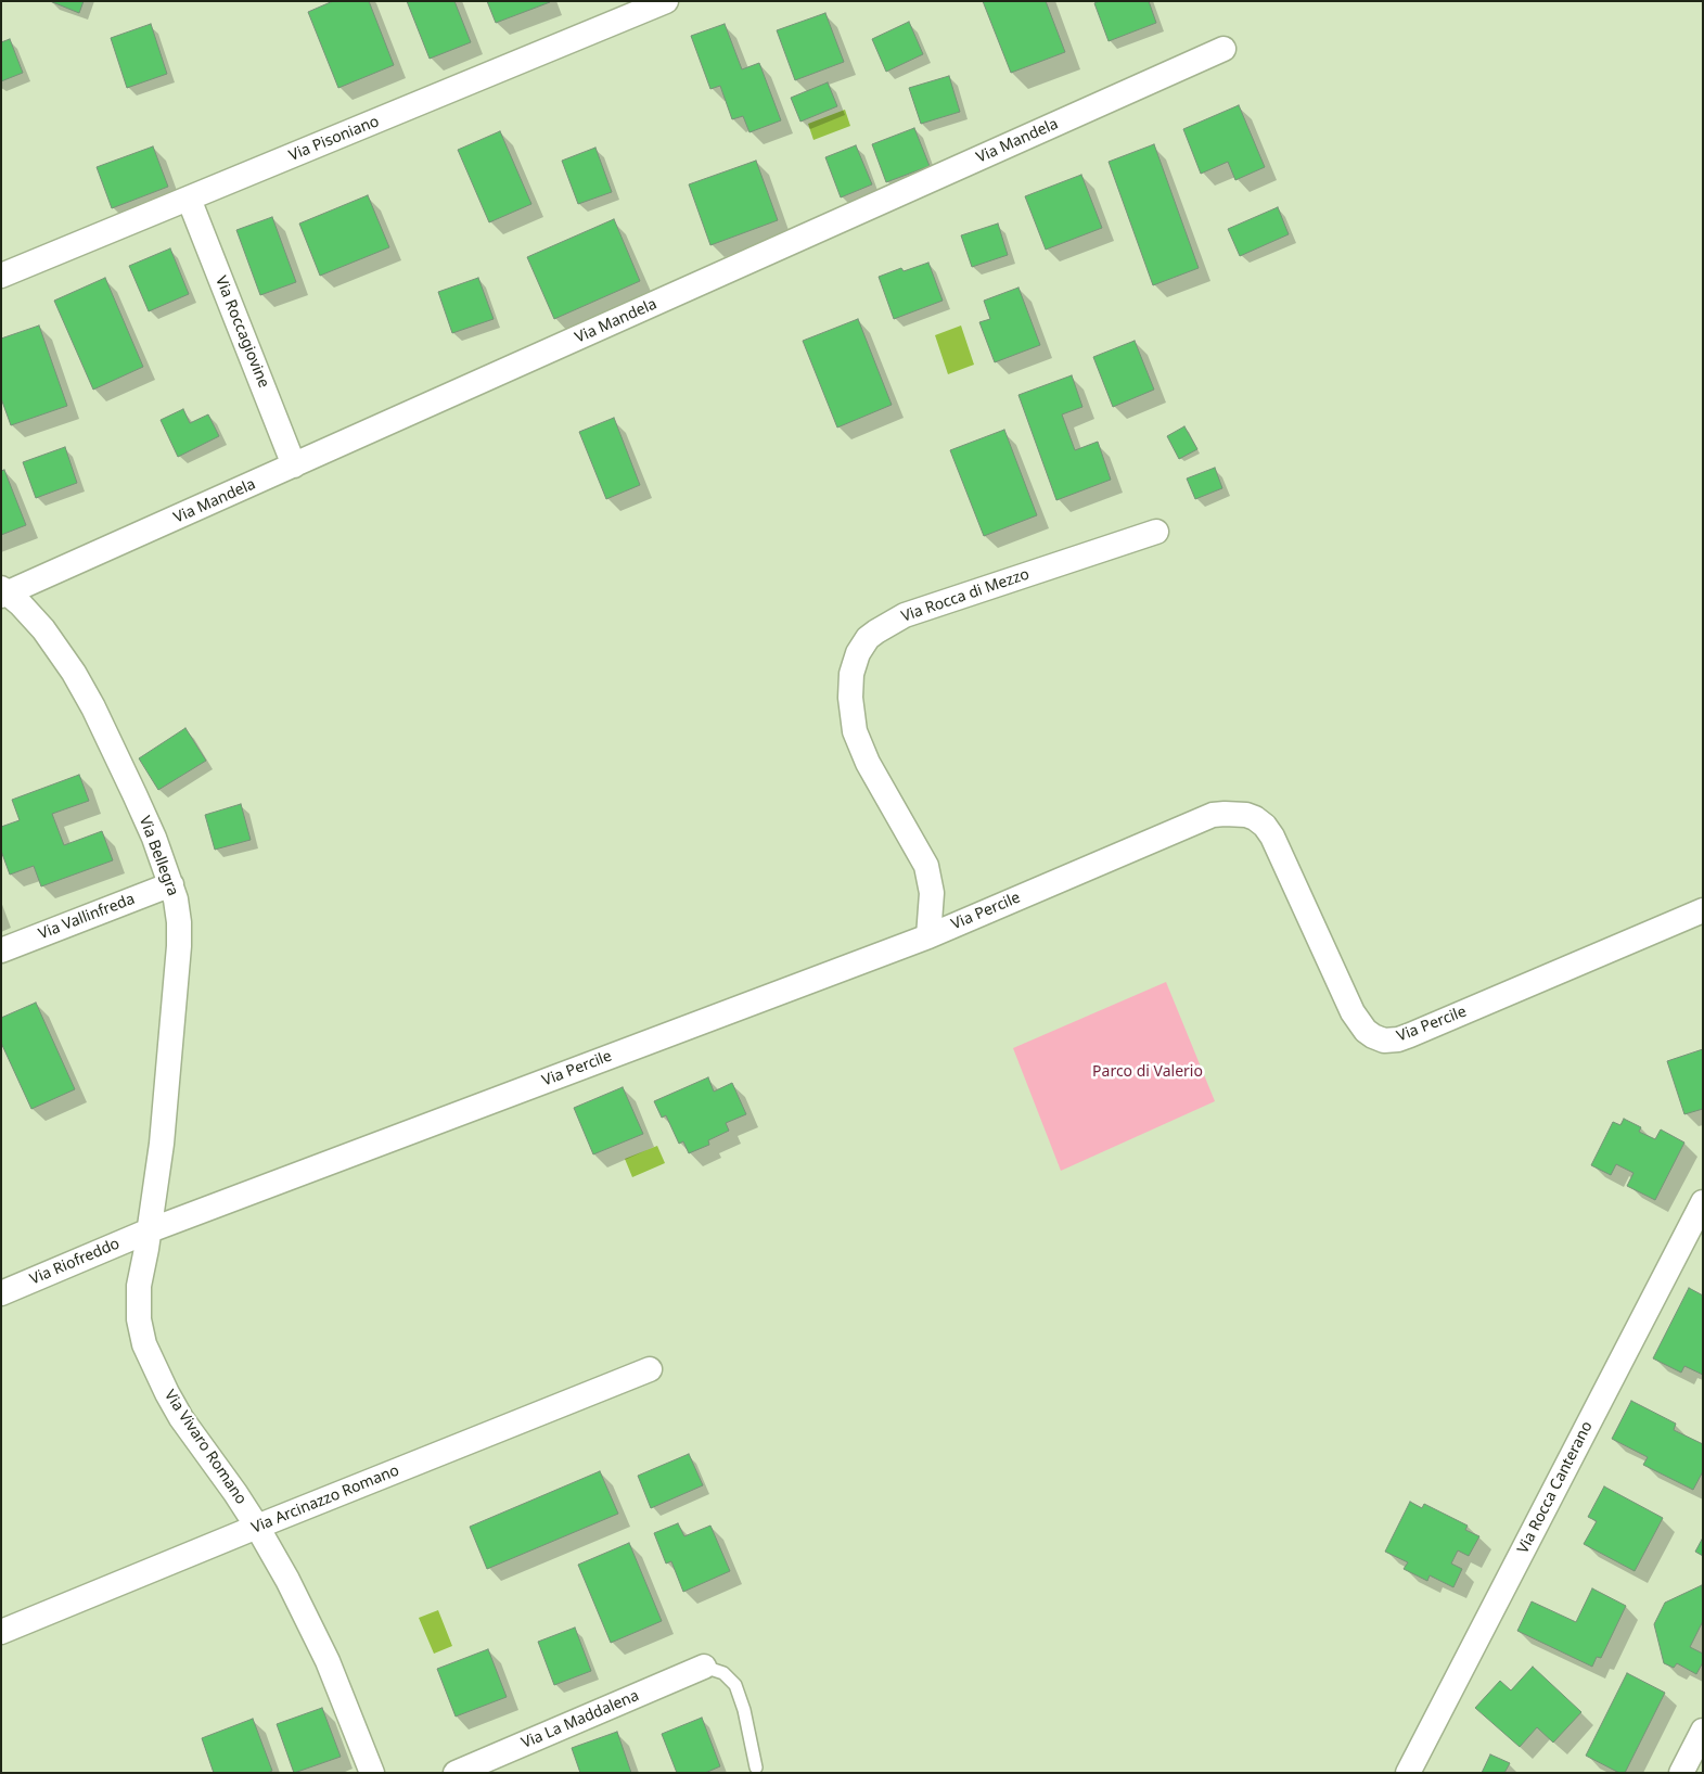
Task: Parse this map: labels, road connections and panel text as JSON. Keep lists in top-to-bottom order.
{
  "streets": {
    "street": [
      "Via Pisoniano",
      "Via Mandela",
      "Via Roccagiovine",
      "Via Rocca di Mezzo",
      "Via Bellegra",
      "Via Percile",
      "Via Vallinfreda",
      "Via Riofreddo",
      "Via Vivaro Romano",
      "Via Rocca Canterano",
      "Via Arcinazzo Romano",
      "Via La Maddalena"
    ]
  },
  "crossings": [
    ["Via Pisoniano", "Via Roccagiovine"],
    ["Via Mandela", "Via Roccagiovine"],
    ["Via Mandela", "Via Bellegra"],
    ["Via Rocca di Mezzo", "Via Percile"],
    ["Via Bellegra", "Via Percile"],
    ["Via Bellegra", "Via Vallinfreda"],
    ["Via Bellegra", "Via Riofreddo"],
    ["Via Bellegra", "Via Vivaro Romano"],
    ["Via Percile", "Via Riofreddo"],
    ["Via Percile", "Via Vivaro Romano"],
    ["Via Riofreddo", "Via Vivaro Romano"],
    ["Via Vivaro Romano", "Via Arcinazzo Romano"]
  ],
  "parks": ["Parco di Valerio"]
}
